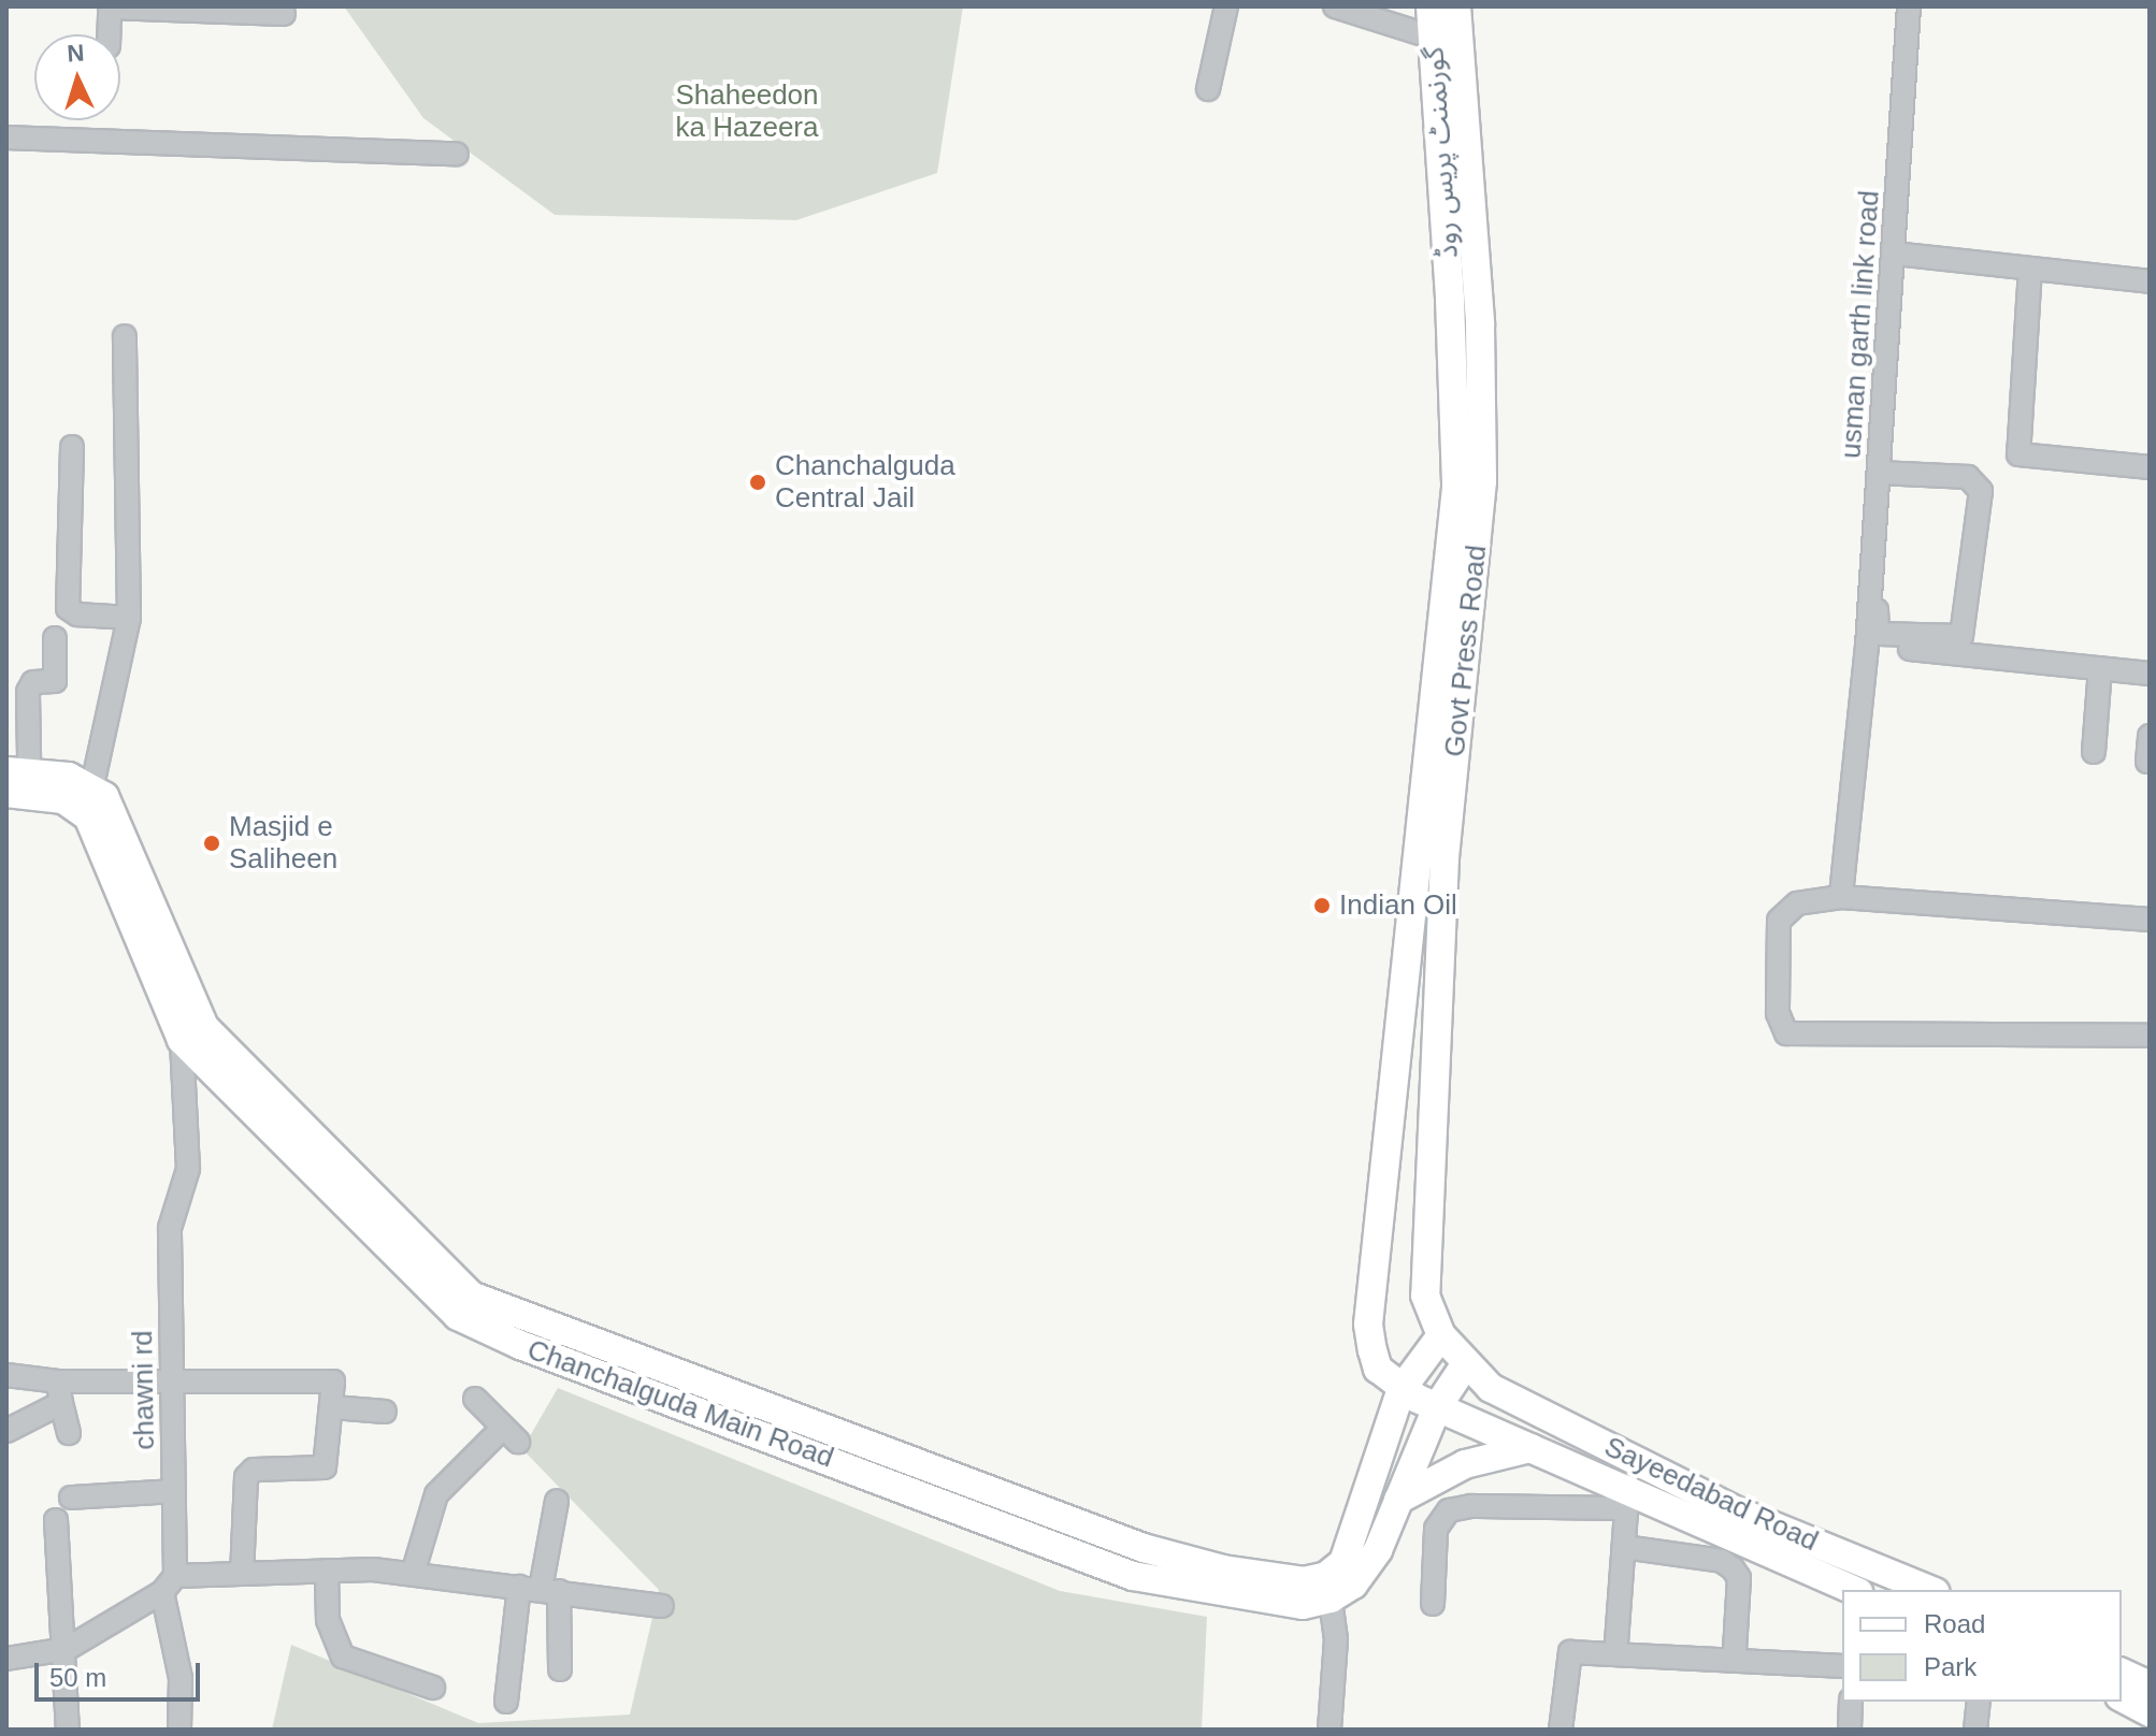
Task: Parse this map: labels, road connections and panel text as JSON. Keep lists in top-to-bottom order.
{
  "streets": {
    "main road": [
      "گورنمنٹ پریس روڈ",
      "Govt Press Road",
      "Chanchalguda Main Road",
      "Sayeedabad Road"
    ],
    "street": ["usman garth link road", "chawni rd"]
  },
  "crossings": [
    ["گورنمنٹ پریس روڈ", "Sayeedabad Road"],
    ["Govt Press Road", "Sayeedabad Road"],
    ["chawni rd", "Chanchalguda Main Road"]
  ],
  "parks": ["Shaheedon ka Hazeera"],
  "places": ["Chanchalguda Central Jail", "Masjid e Saliheen", "Indian Oil"],
  "legend": ["Road", "Park"],
  "scale_bar": "50 m",
  "north": "top"
}
